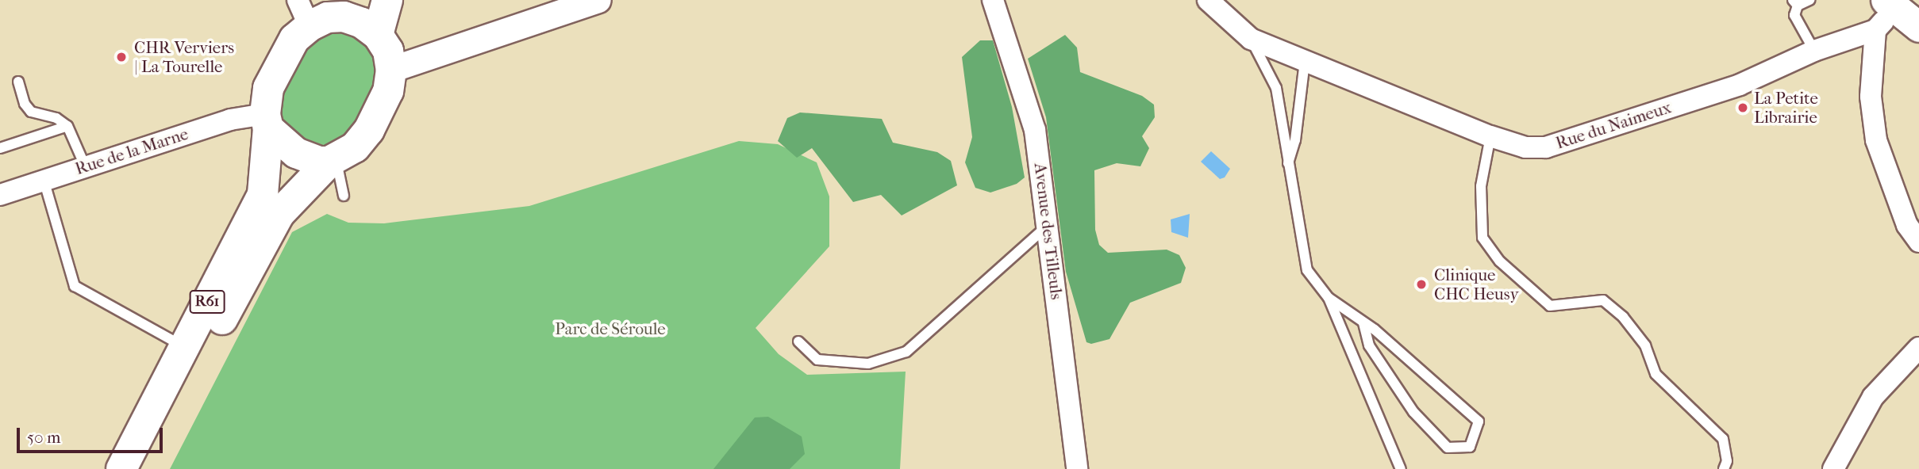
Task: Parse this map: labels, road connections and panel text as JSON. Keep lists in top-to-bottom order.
{
  "streets": {
    "highway": ["R61"],
    "street": ["Rue du Naimeux", "Rue de la Marne", "Avenue des Tilleuls"]
  },
  "crossings": [
    ["Rue de la Marne", "R61"]
  ],
  "parks": ["Parc de Séroule"],
  "places": ["CHR Verviers | La Tourelle", "La Petite Librairie", "Clinique CHC Heusy"],
  "scale_bar": "50 m"
}
